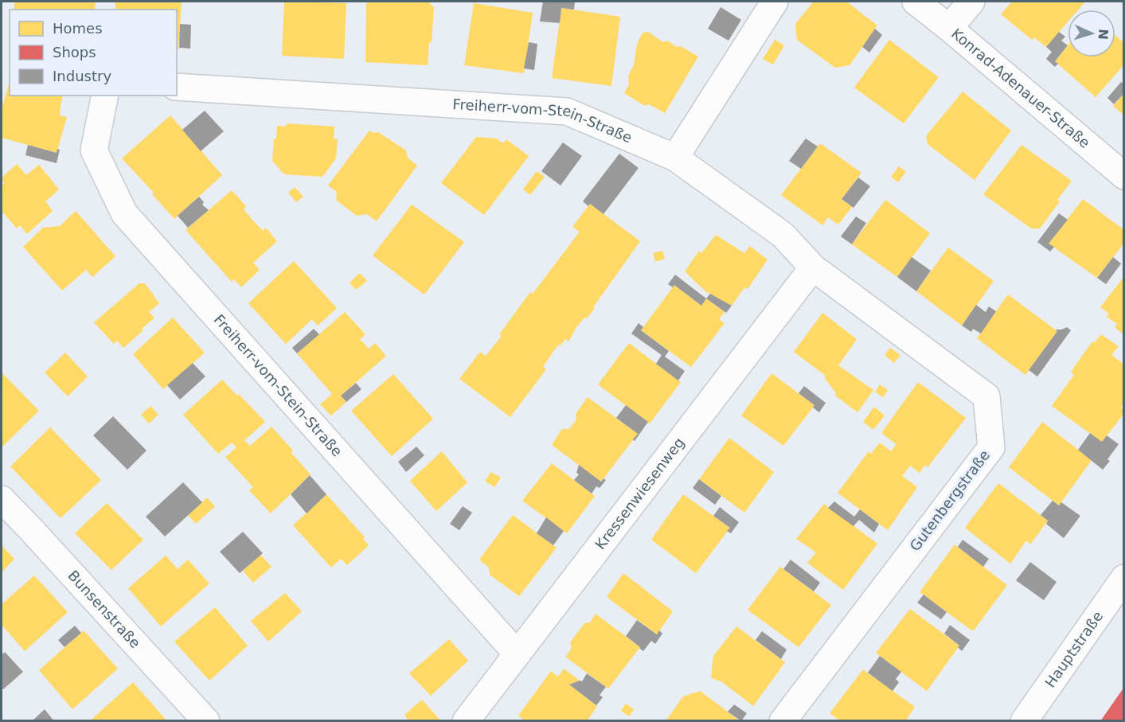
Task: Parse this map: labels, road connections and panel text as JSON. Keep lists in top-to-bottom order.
{
  "streets": {
    "street": [
      "Konrad-Adenauer-Straße",
      "Freiherr-vom-Stein-Straße",
      "Kressenwiesenweg",
      "Gutenbergstraße",
      "Bunsenstraße",
      "Hauptstraße"
    ]
  },
  "crossings": [
    ["Freiherr-vom-Stein-Straße", "Kressenwiesenweg"],
    ["Freiherr-vom-Stein-Straße", "Gutenbergstraße"],
    ["Kressenwiesenweg", "Gutenbergstraße"]
  ],
  "legend": ["Homes", "Shops", "Industry"],
  "north": "right"
}
